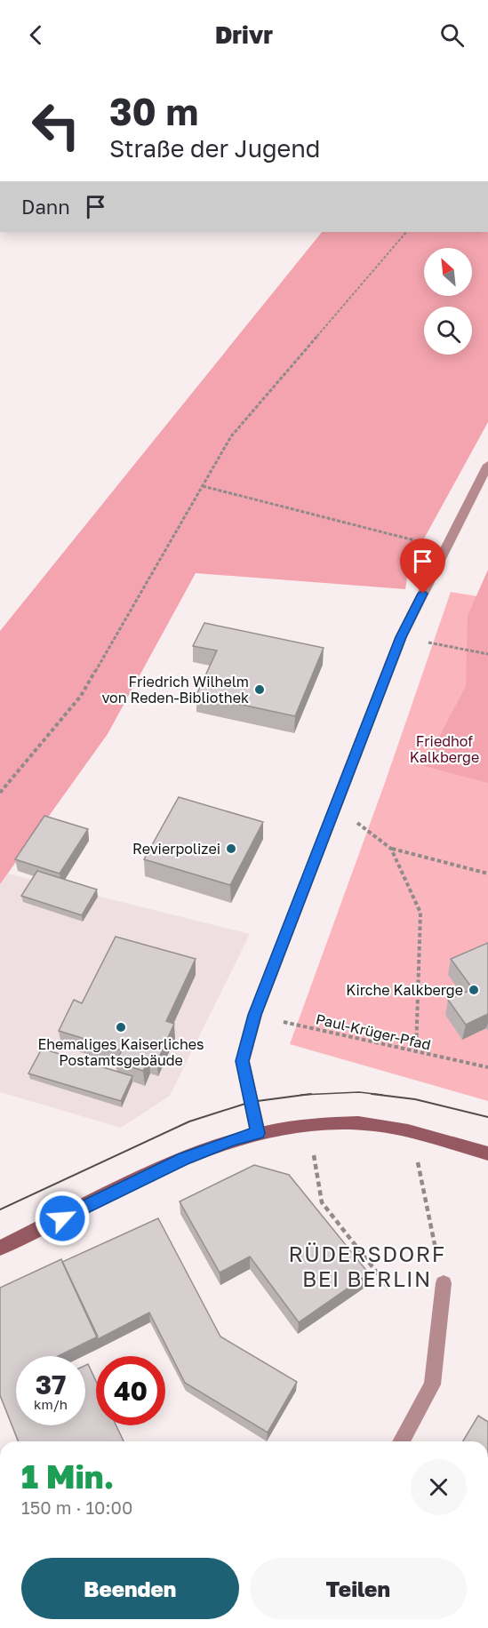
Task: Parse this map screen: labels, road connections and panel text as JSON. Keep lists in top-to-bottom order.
{
  "streets": {
    "path": ["Paul-Krüger-Pfad"]
  },
  "districts": ["RÜDERSDORF BEI BERLIN"],
  "parks": ["Friedhof Kalkberge"],
  "places": [
    "Friedrich Wilhelm von Reden-Bibliothek",
    "Revierpolizei",
    "Kirche Kalkberge",
    "Ehemaliges Kaiserliches Postamtsgebäude"
  ],
  "north": "top left",
  "page": {
    "header": "Drivr",
    "turn": ["30 m", "Straße der Jugend"],
    "then": "Dann",
    "speed": "37 km/h",
    "limit": "40",
    "heading": ["1 Min.", "150 m · 10:00"],
    "buttons": ["Beenden", "Teilen"]
  }
}
